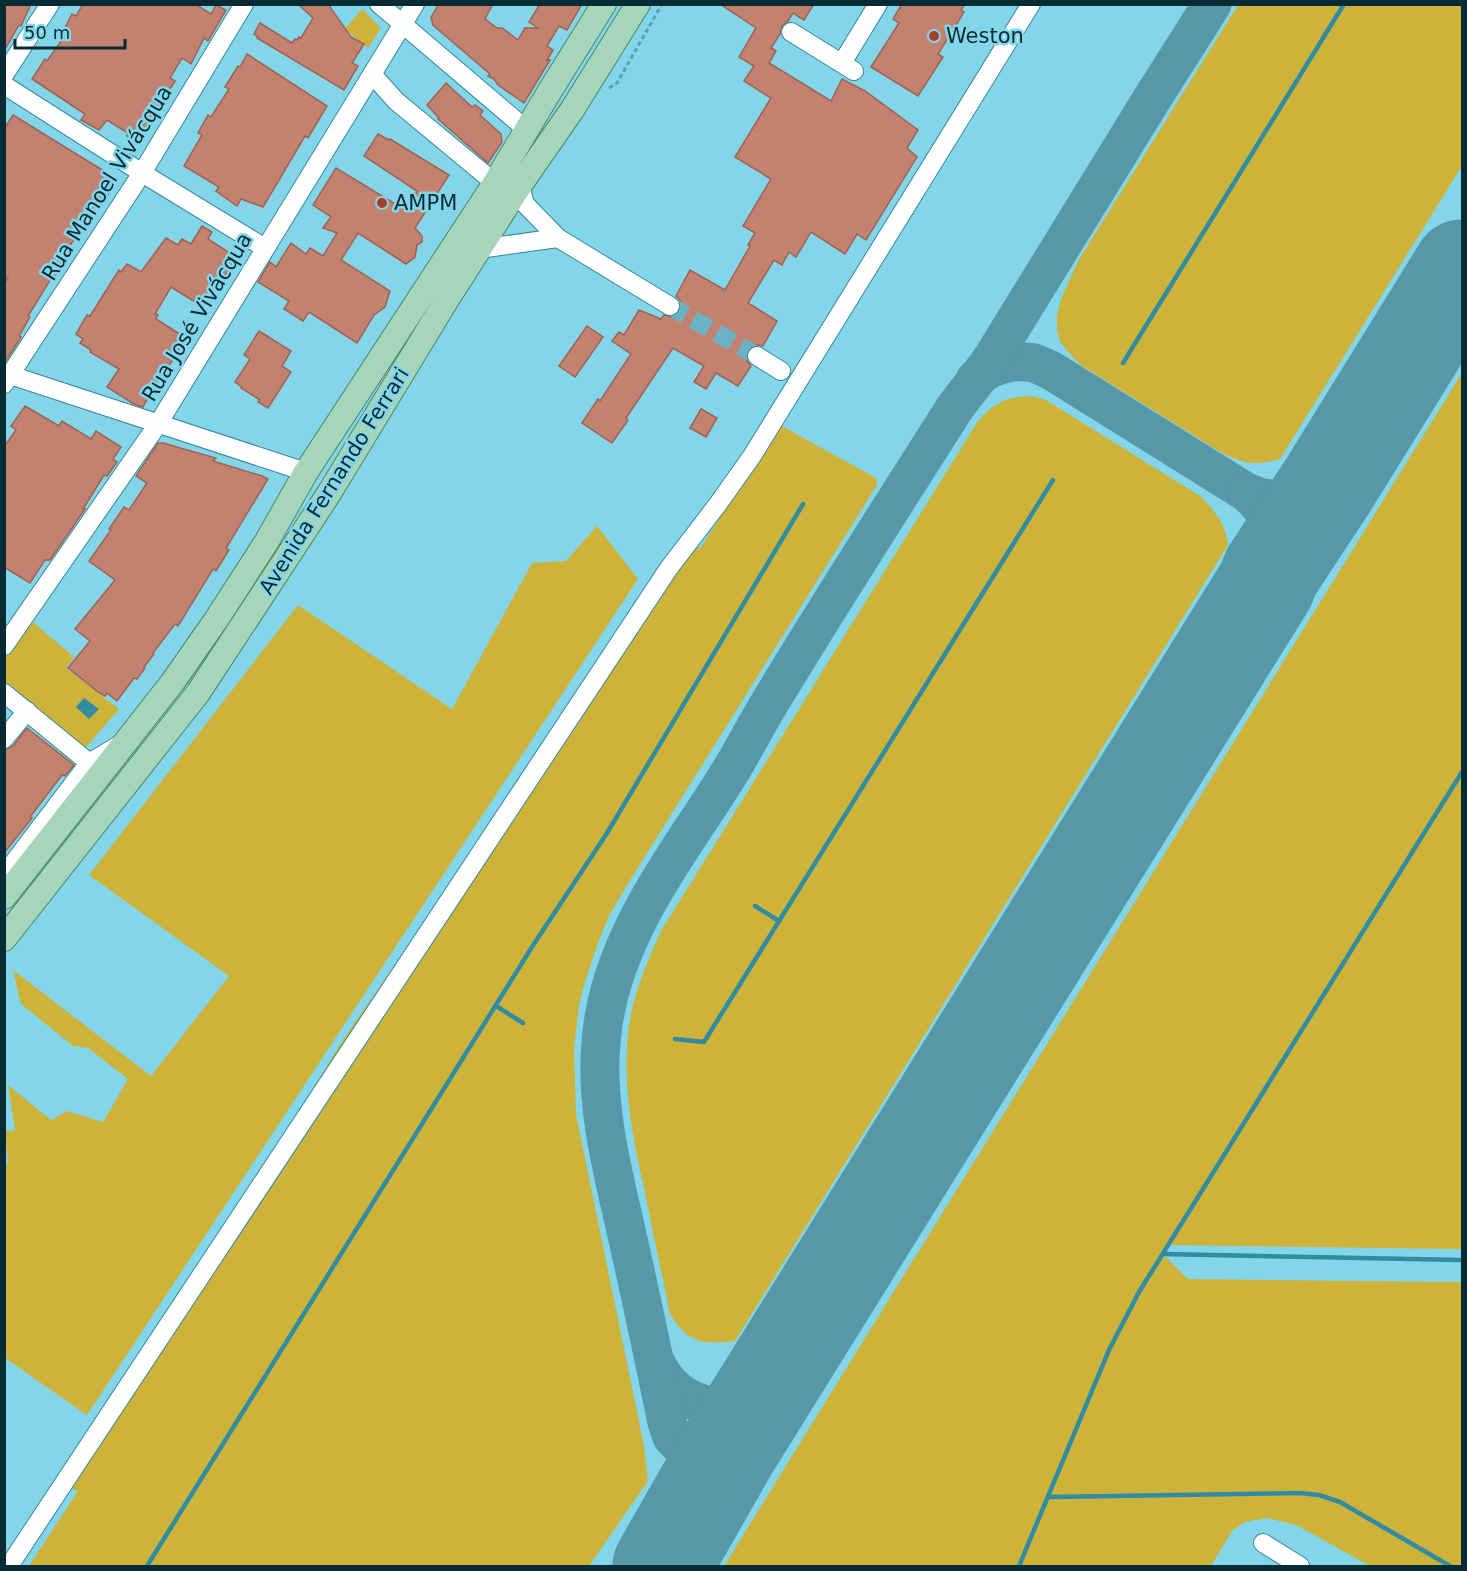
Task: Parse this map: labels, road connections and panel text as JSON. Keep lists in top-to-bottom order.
{
  "streets": {
    "main road": ["Avenida Fernando Ferrari"],
    "street": ["Rua Manoel Vivácqua", "Rua José Vivácqua"]
  },
  "places": ["Weston", "AMPM"],
  "scale_bar": "50 m"
}
